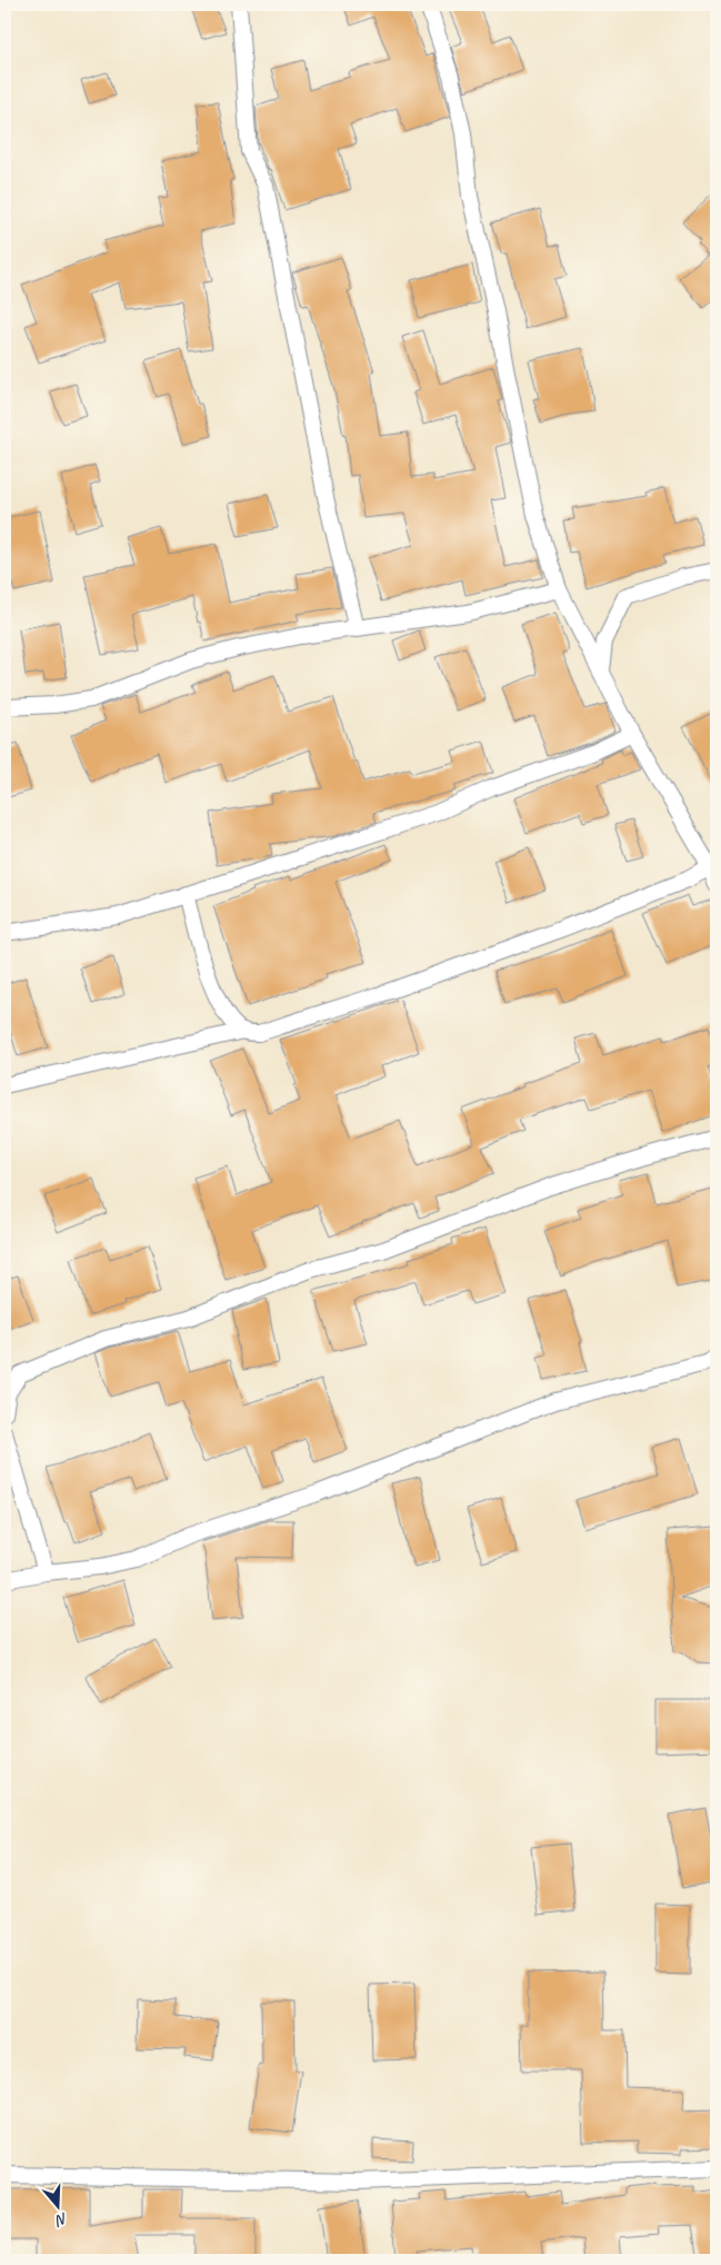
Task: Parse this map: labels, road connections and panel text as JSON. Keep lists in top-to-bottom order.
{
  "north": "bottom"
}
